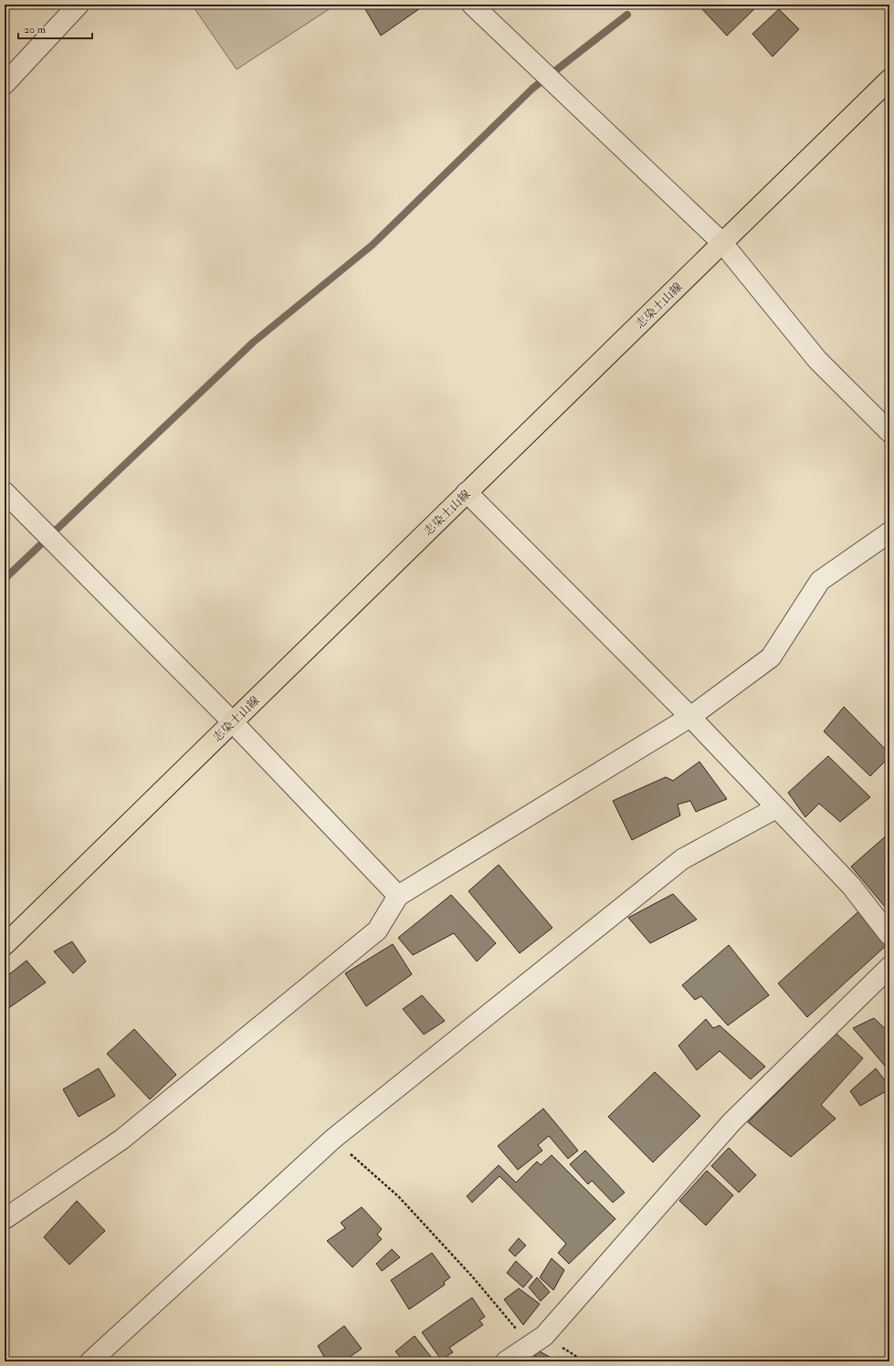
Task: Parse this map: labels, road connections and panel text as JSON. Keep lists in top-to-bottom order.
{
  "streets": {
    "main road": ["志染土山線"]
  },
  "scale_bar": "20 m"
}
